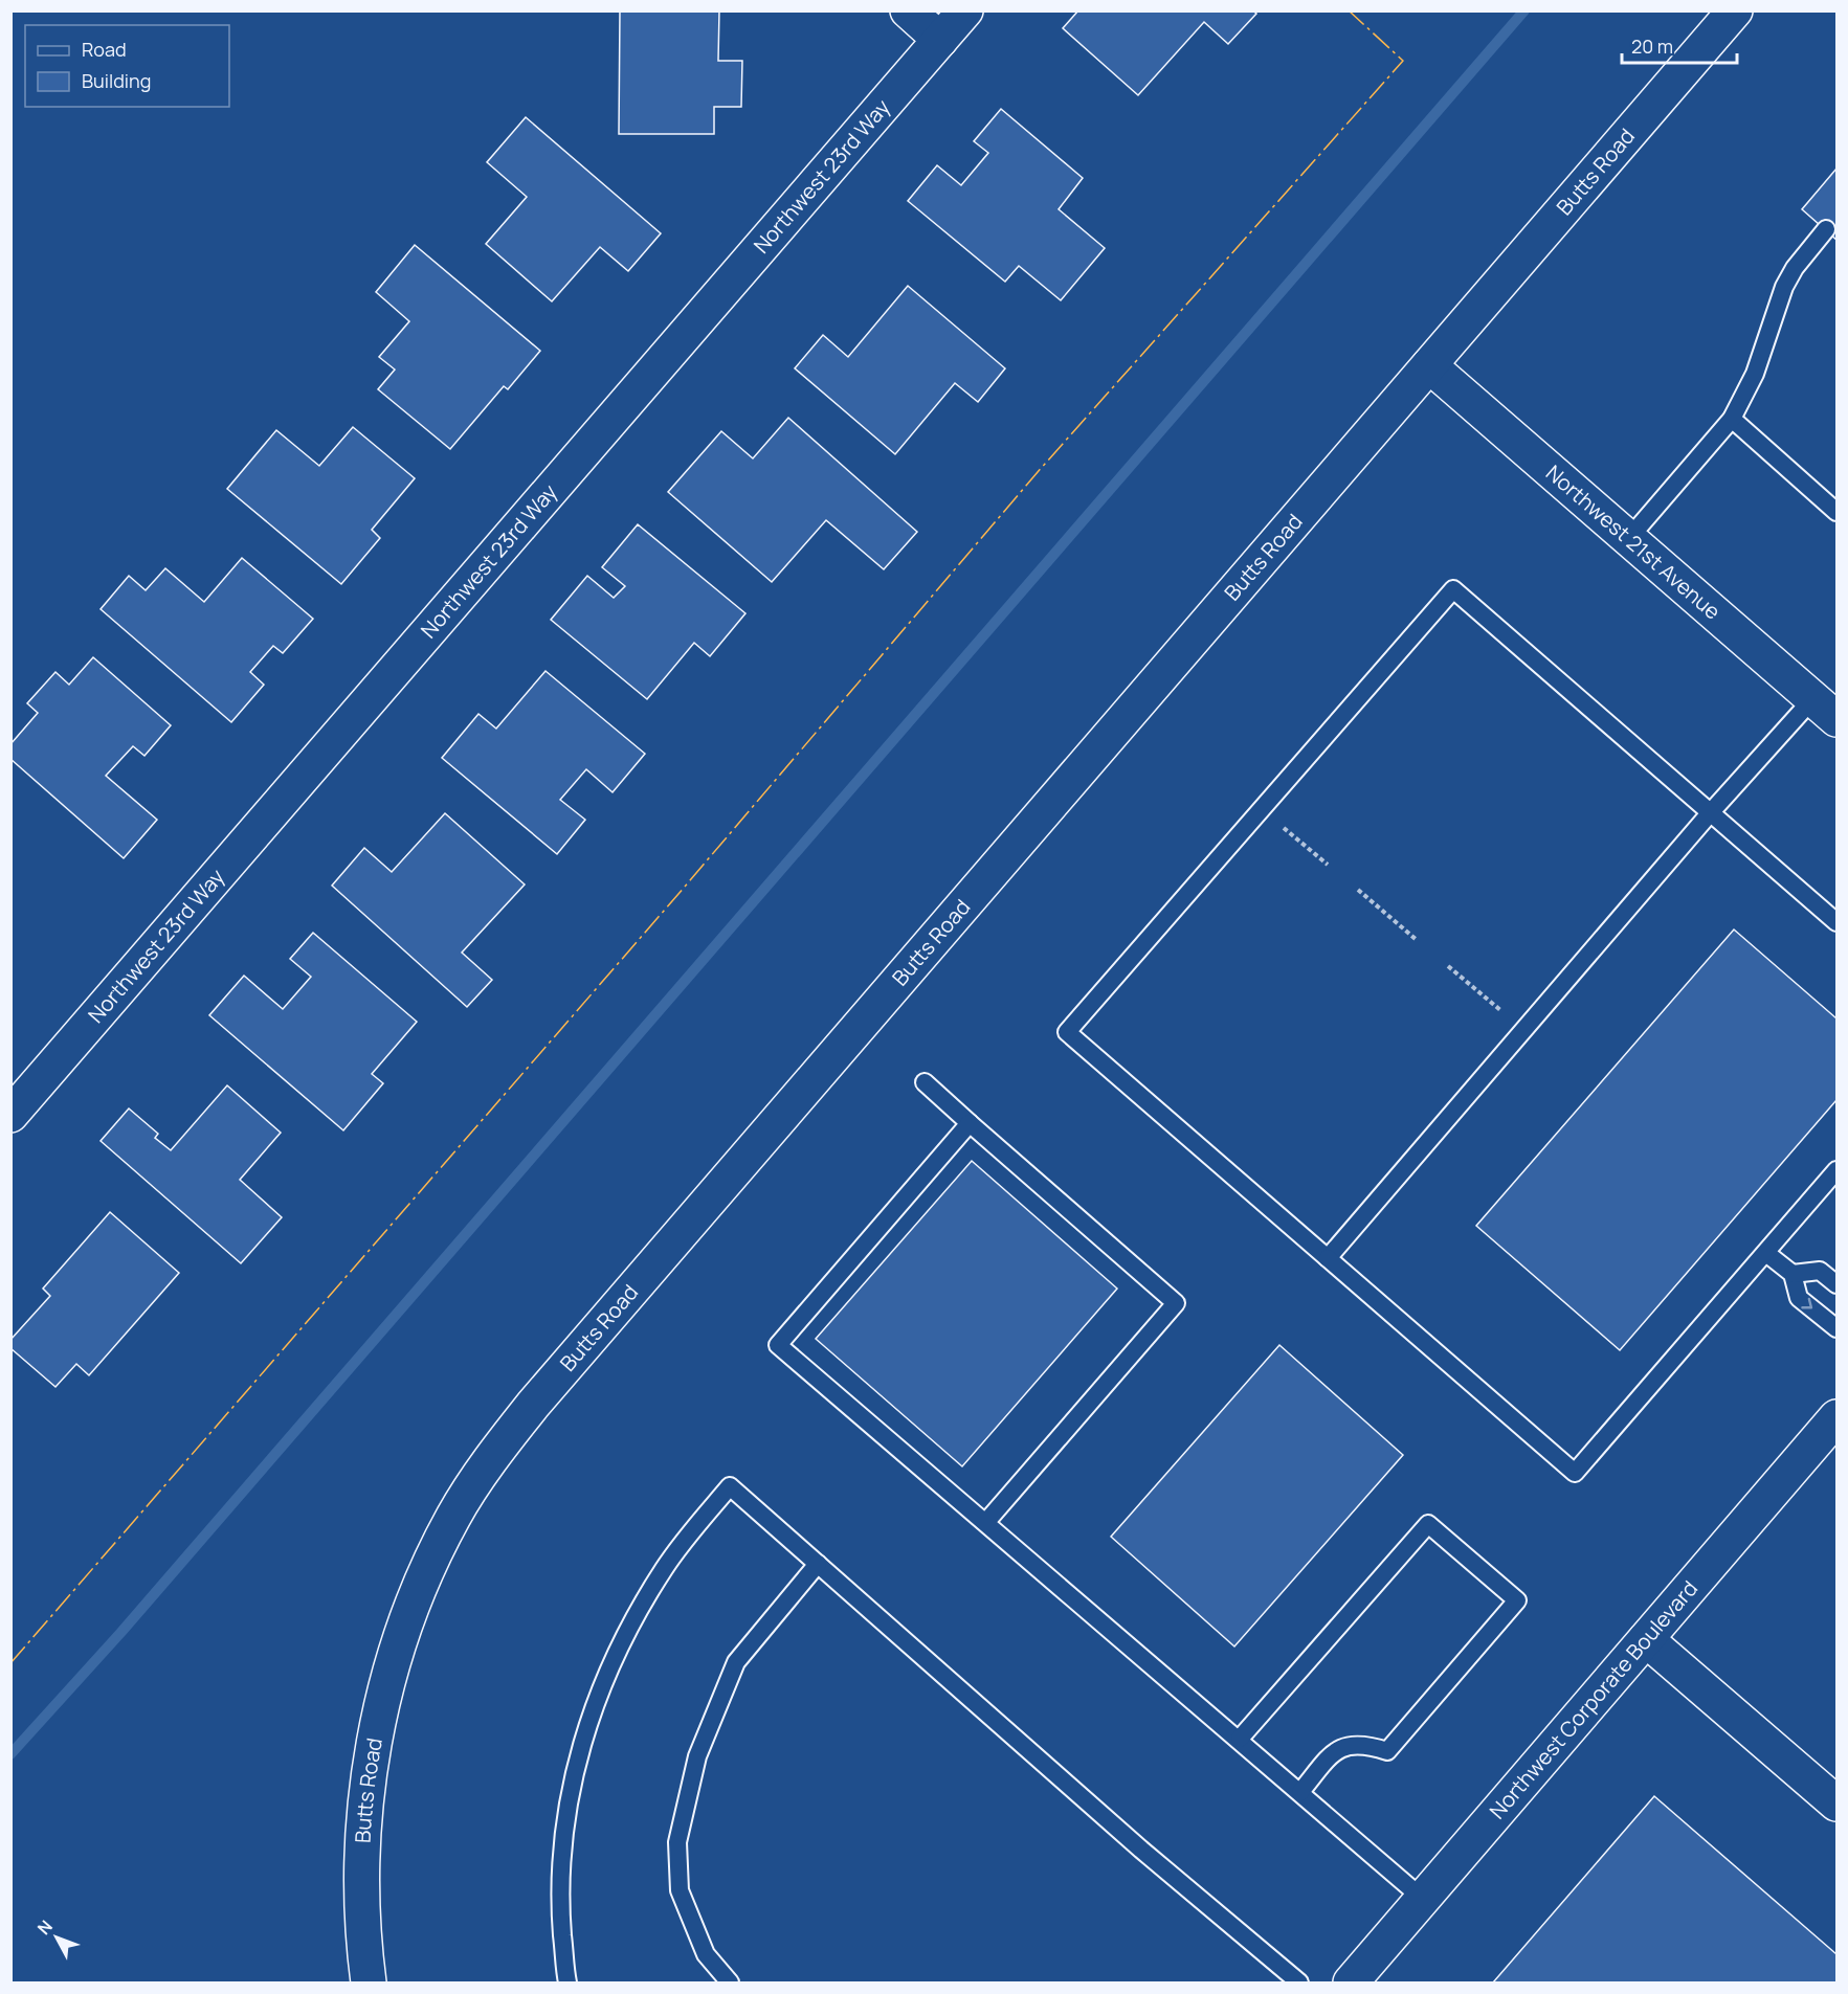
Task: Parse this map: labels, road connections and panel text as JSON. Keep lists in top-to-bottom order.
{
  "streets": {
    "street": [
      "Butts Road",
      "Northwest 23rd Way",
      "Northwest 21st Avenue",
      "Northwest Corporate Boulevard"
    ]
  },
  "crossings": [
    ["Butts Road", "Northwest 21st Avenue"]
  ],
  "legend": ["Road", "Building"],
  "scale_bar": "20 m",
  "north": "top left"
}
